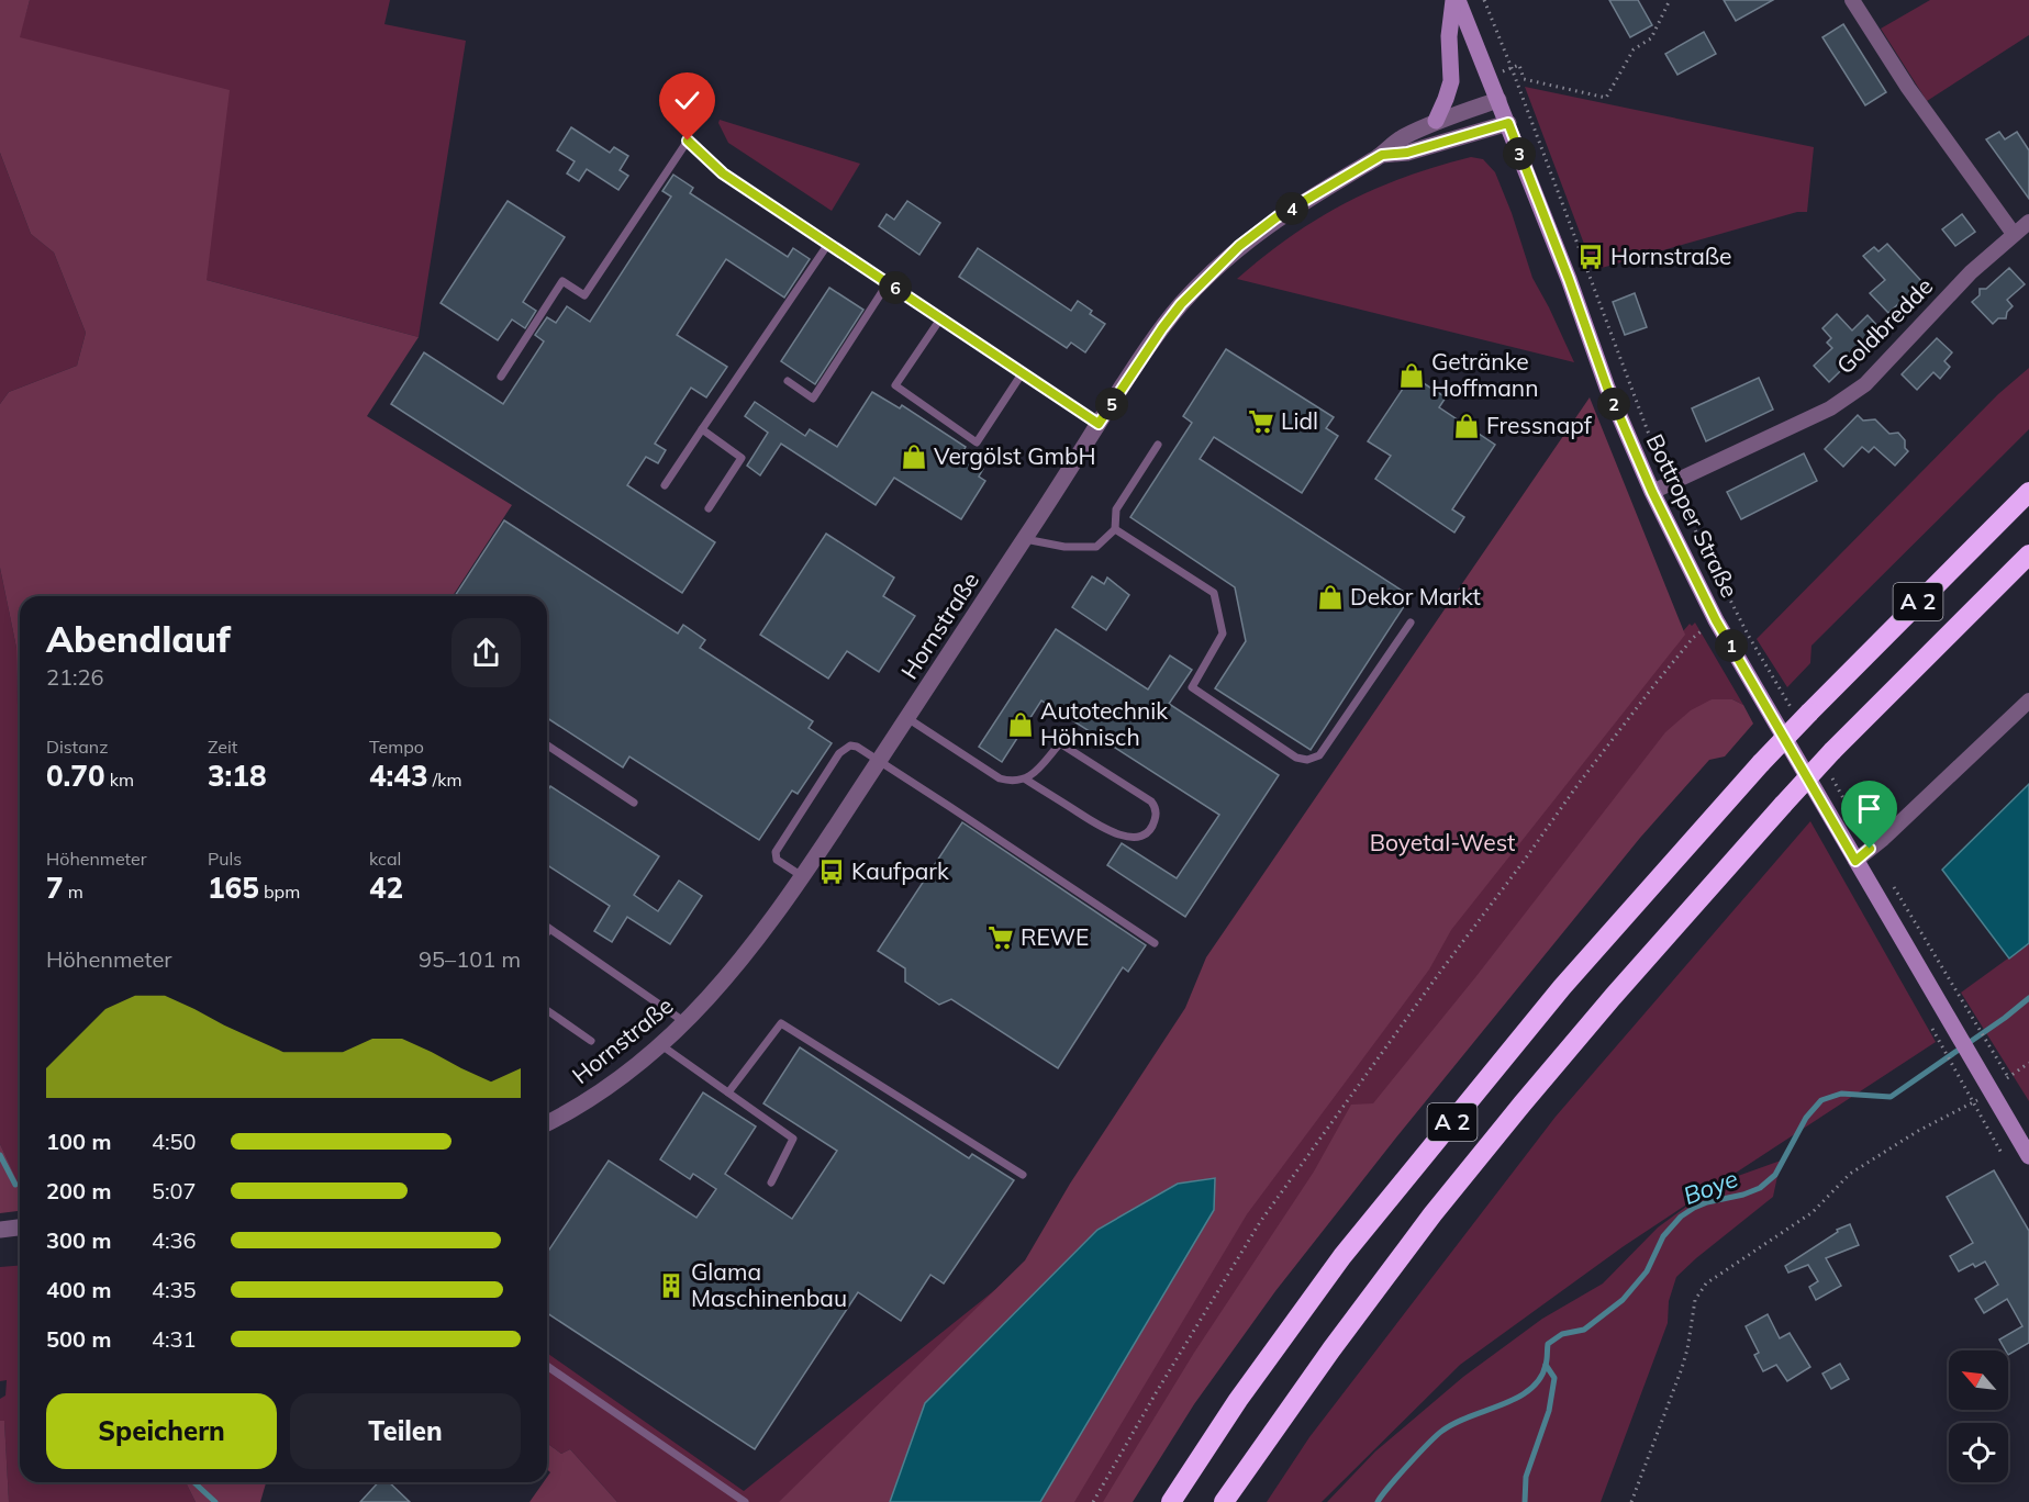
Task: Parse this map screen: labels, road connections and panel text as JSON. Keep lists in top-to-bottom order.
{
  "streets": {
    "highway": ["A 2"],
    "main road": ["Bottroper Straße"],
    "street": ["Goldbredde", "Hornstraße"]
  },
  "crossings": [
    ["Goldbredde", "Bottroper Straße"],
    ["Bottroper Straße", "Hornstraße"]
  ],
  "water": ["Boye"],
  "parks": ["Boyetal-West"],
  "places": {
    "bus stop": ["Hornstraße", "Kaufpark"],
    "shop": [
      "Getränke Hoffmann",
      "Fressnapf",
      "Vergölst GmbH",
      "Dekor Markt",
      "Autotechnik Höhnisch"
    ],
    "supermarket": ["Lidl", "REWE"],
    "building": ["Glama Maschinenbau"]
  },
  "north": "top left",
  "page": {
    "pins": [
      "3",
      "4",
      "6",
      "2",
      "5",
      "1"
    ],
    "heading": ["Abendlauf", "21:26"],
    "stats": [
      ["Distanz", "0.70 km"],
      ["Zeit", "3:18"],
      ["Tempo", "4:43 /km"],
      ["Höhenmeter", "7 m"],
      ["Puls", "165 bpm"],
      ["kcal", "42"]
    ],
    "chart": ["Höhenmeter", "95–101 m"],
    "list": [
      {
        "name": "100 m",
        "note": "4:50"
      },
      {
        "name": "200 m",
        "note": "5:07"
      },
      {
        "name": "300 m",
        "note": "4:36"
      },
      {
        "name": "400 m",
        "note": "4:35"
      },
      {
        "name": "500 m",
        "note": "4:31"
      }
    ],
    "buttons": ["Speichern", "Teilen"]
  }
}
